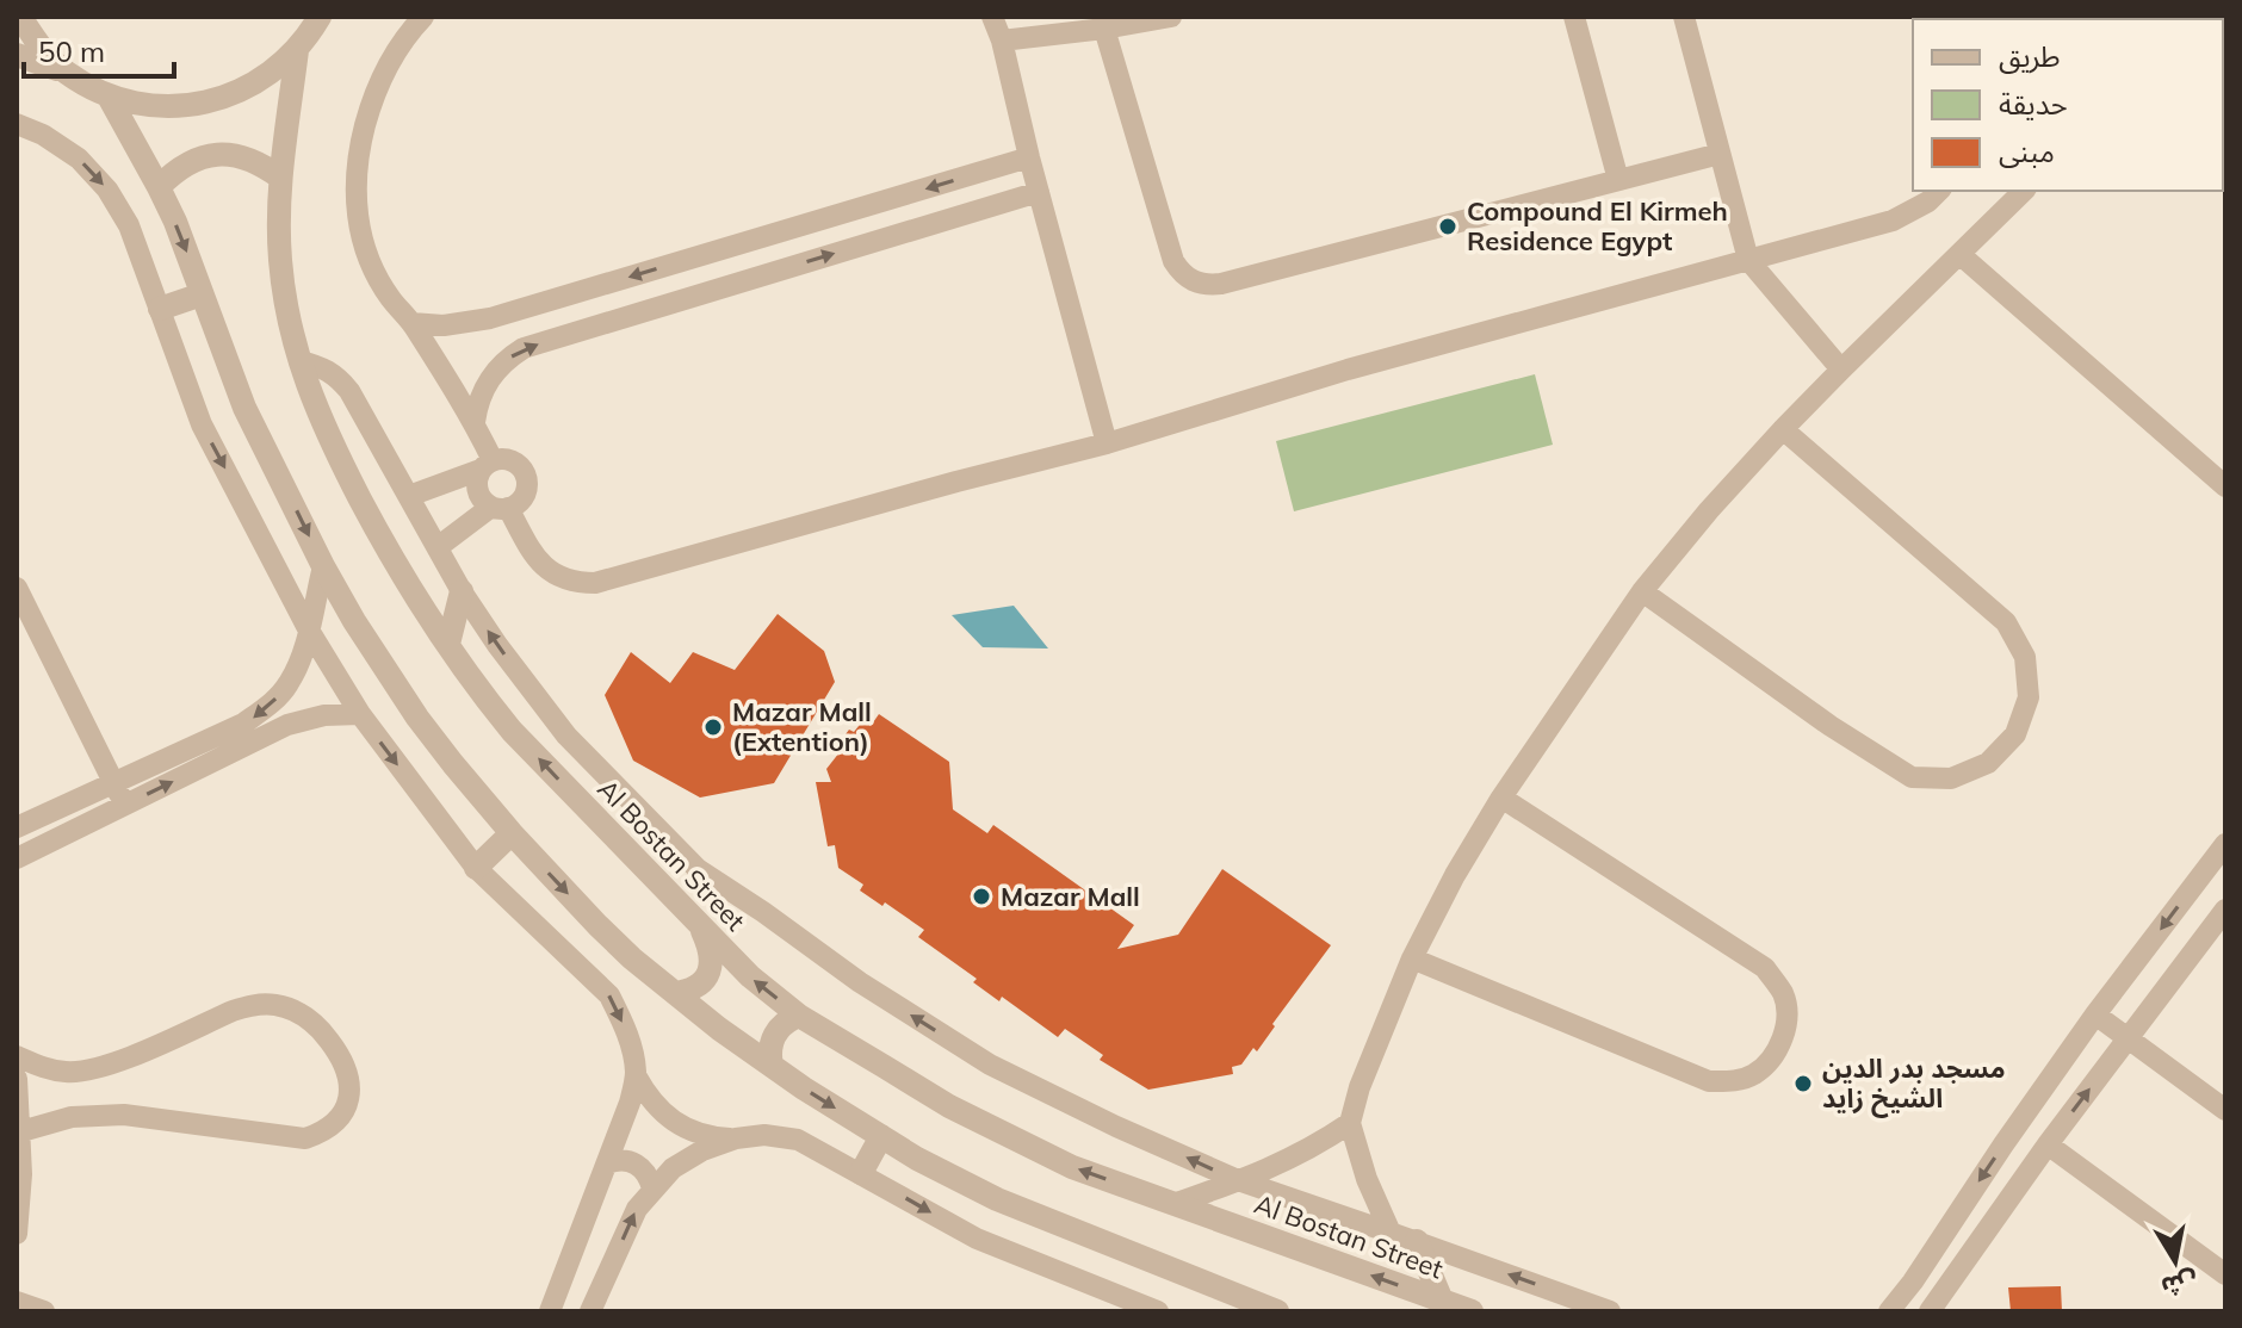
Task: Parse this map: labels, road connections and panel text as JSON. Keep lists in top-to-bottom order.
{
  "streets": {
    "street": ["Al Bostan Street"]
  },
  "places": [
    "Compound El Kirmeh Residence Egypt",
    "Mazar Mall (Extention)",
    "Mazar Mall",
    "مسجد بدر الدين الشيخ زايد"
  ],
  "legend": ["طريق", "حديقة", "مبنى"],
  "scale_bar": "50 m",
  "north": "bottom"
}
